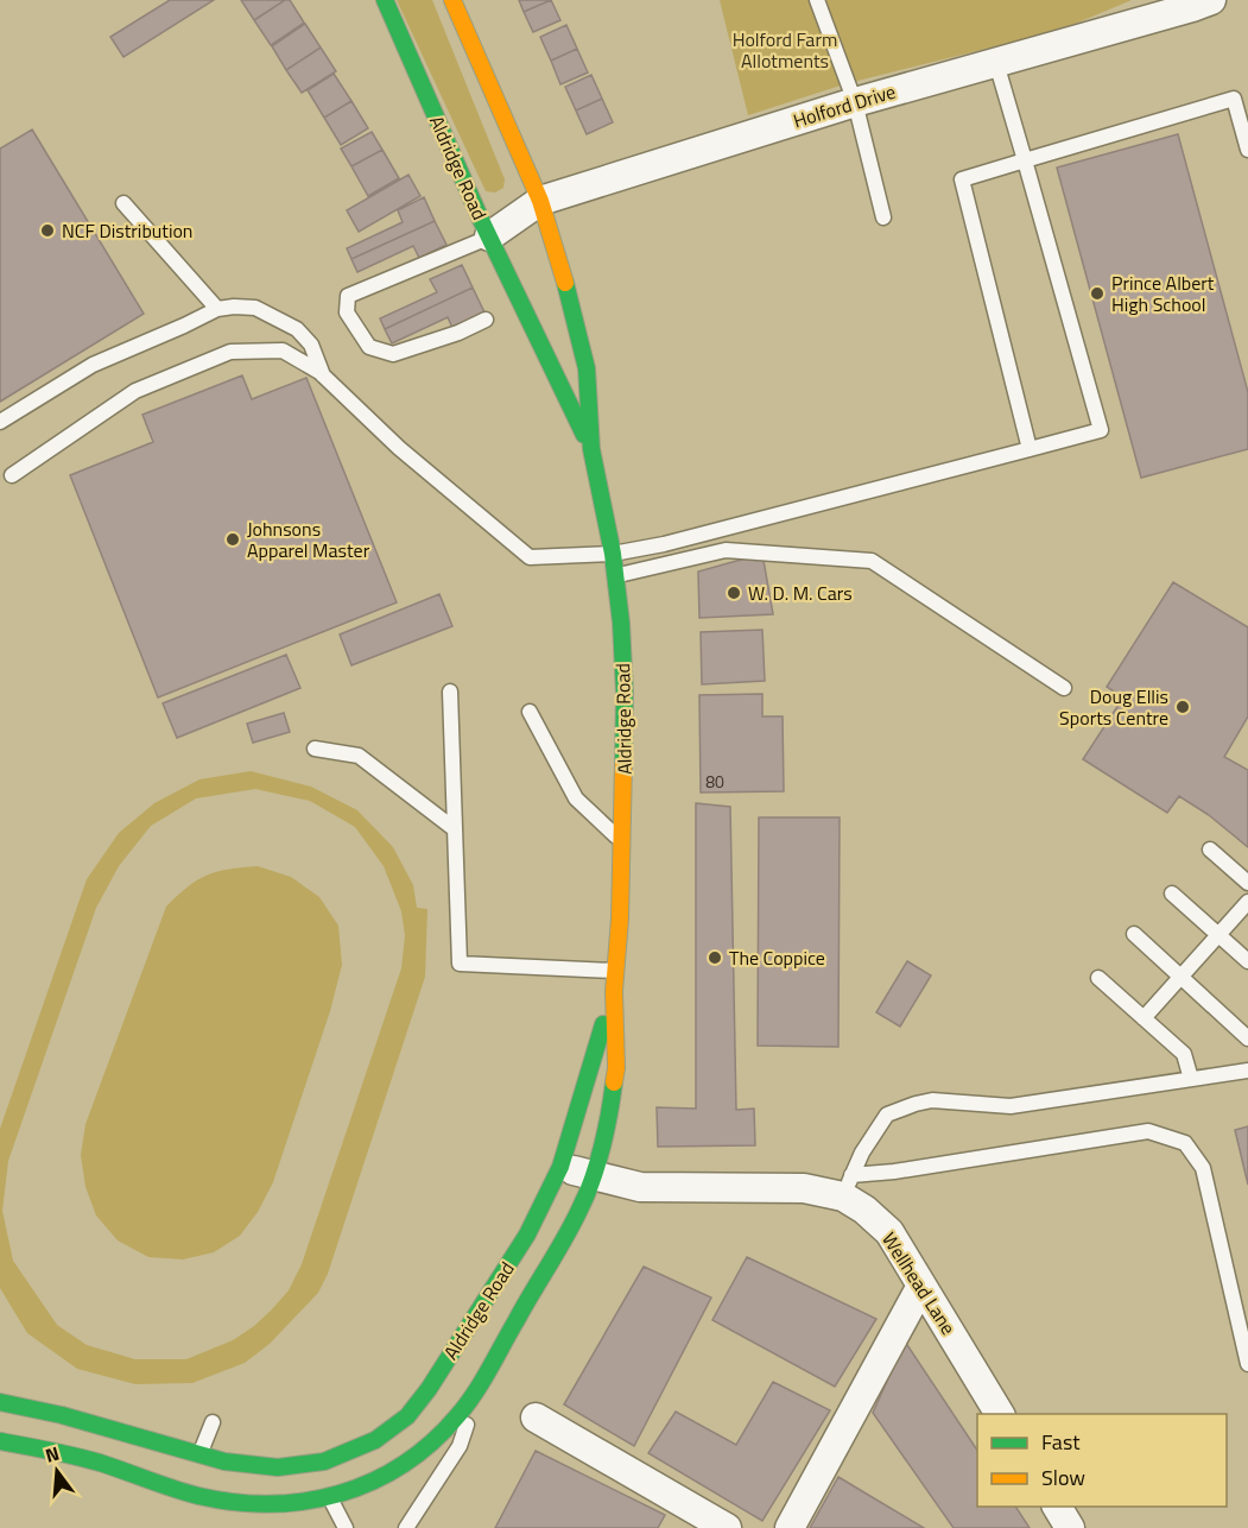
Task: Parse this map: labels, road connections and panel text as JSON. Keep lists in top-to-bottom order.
{
  "streets": {
    "main road": ["Aldridge Road"],
    "street": ["Holford Drive", "Wellhead Lane"]
  },
  "crossings": [
    ["Holford Drive", "Aldridge Road"],
    ["Aldridge Road", "Wellhead Lane"]
  ],
  "parks": ["Holford Farm Allotments"],
  "places": [
    "NCF Distribution",
    "Prince Albert High School",
    "Johnsons Apparel Master",
    "W. D. M. Cars",
    "Doug Ellis Sports Centre",
    "The Coppice"
  ],
  "house_numbers": ["80"],
  "legend": ["Fast", "Slow"],
  "north": "top"
}
